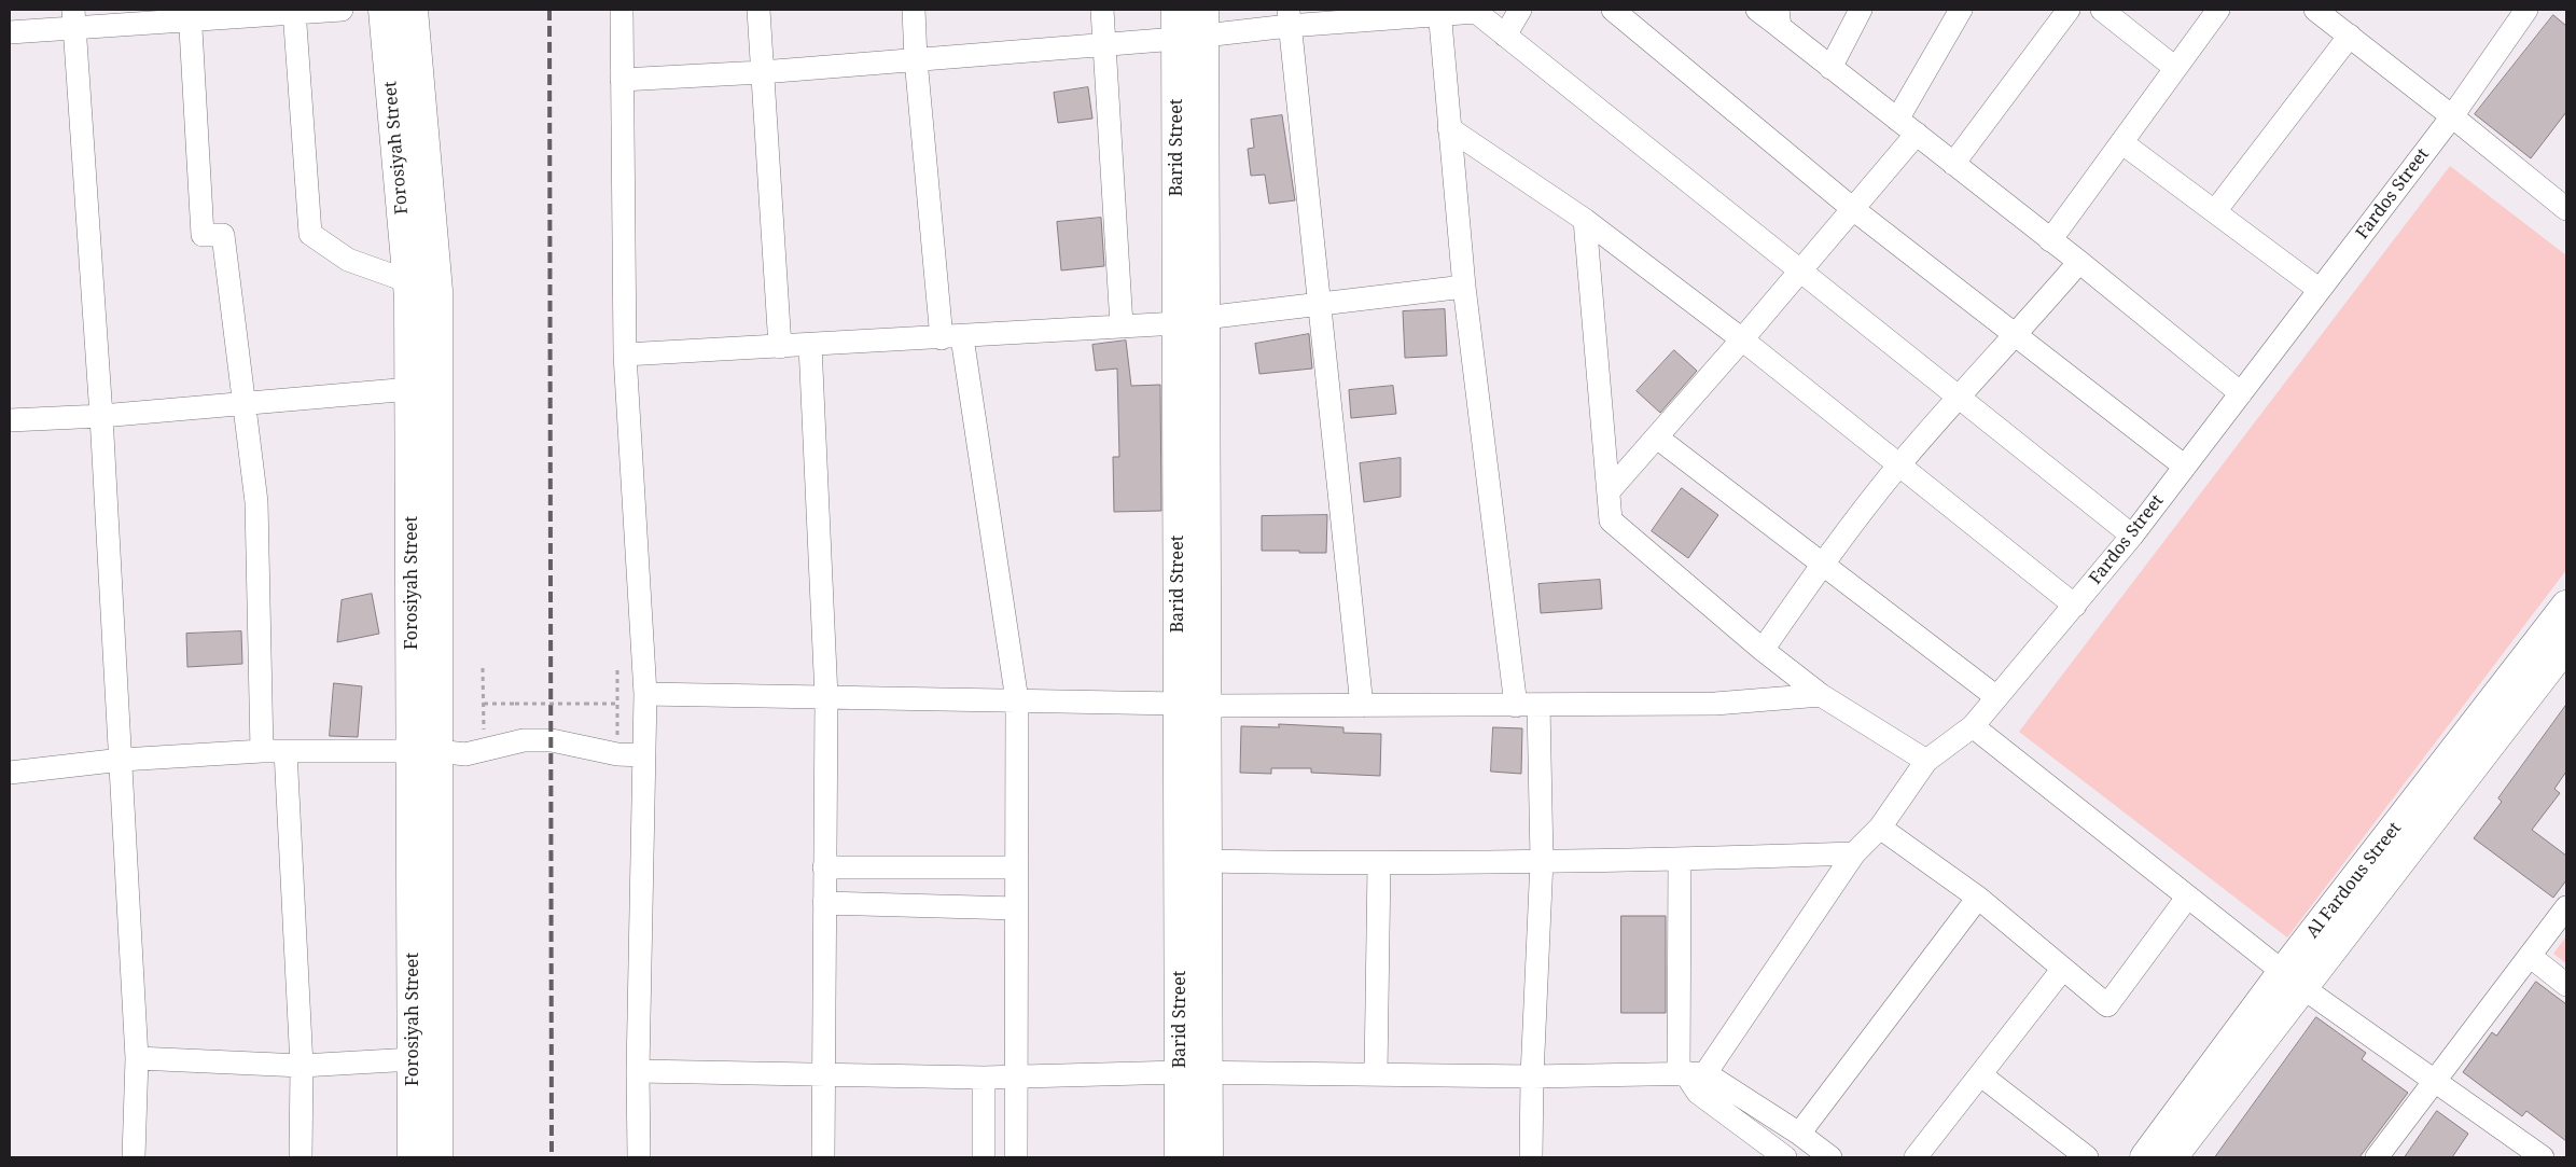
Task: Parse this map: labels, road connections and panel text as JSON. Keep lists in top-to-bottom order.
{
  "streets": {
    "main road": ["Forosiyah Street", "Barid Street", "Al Fardous Street"],
    "street": ["Fardos Street"]
  }
}
